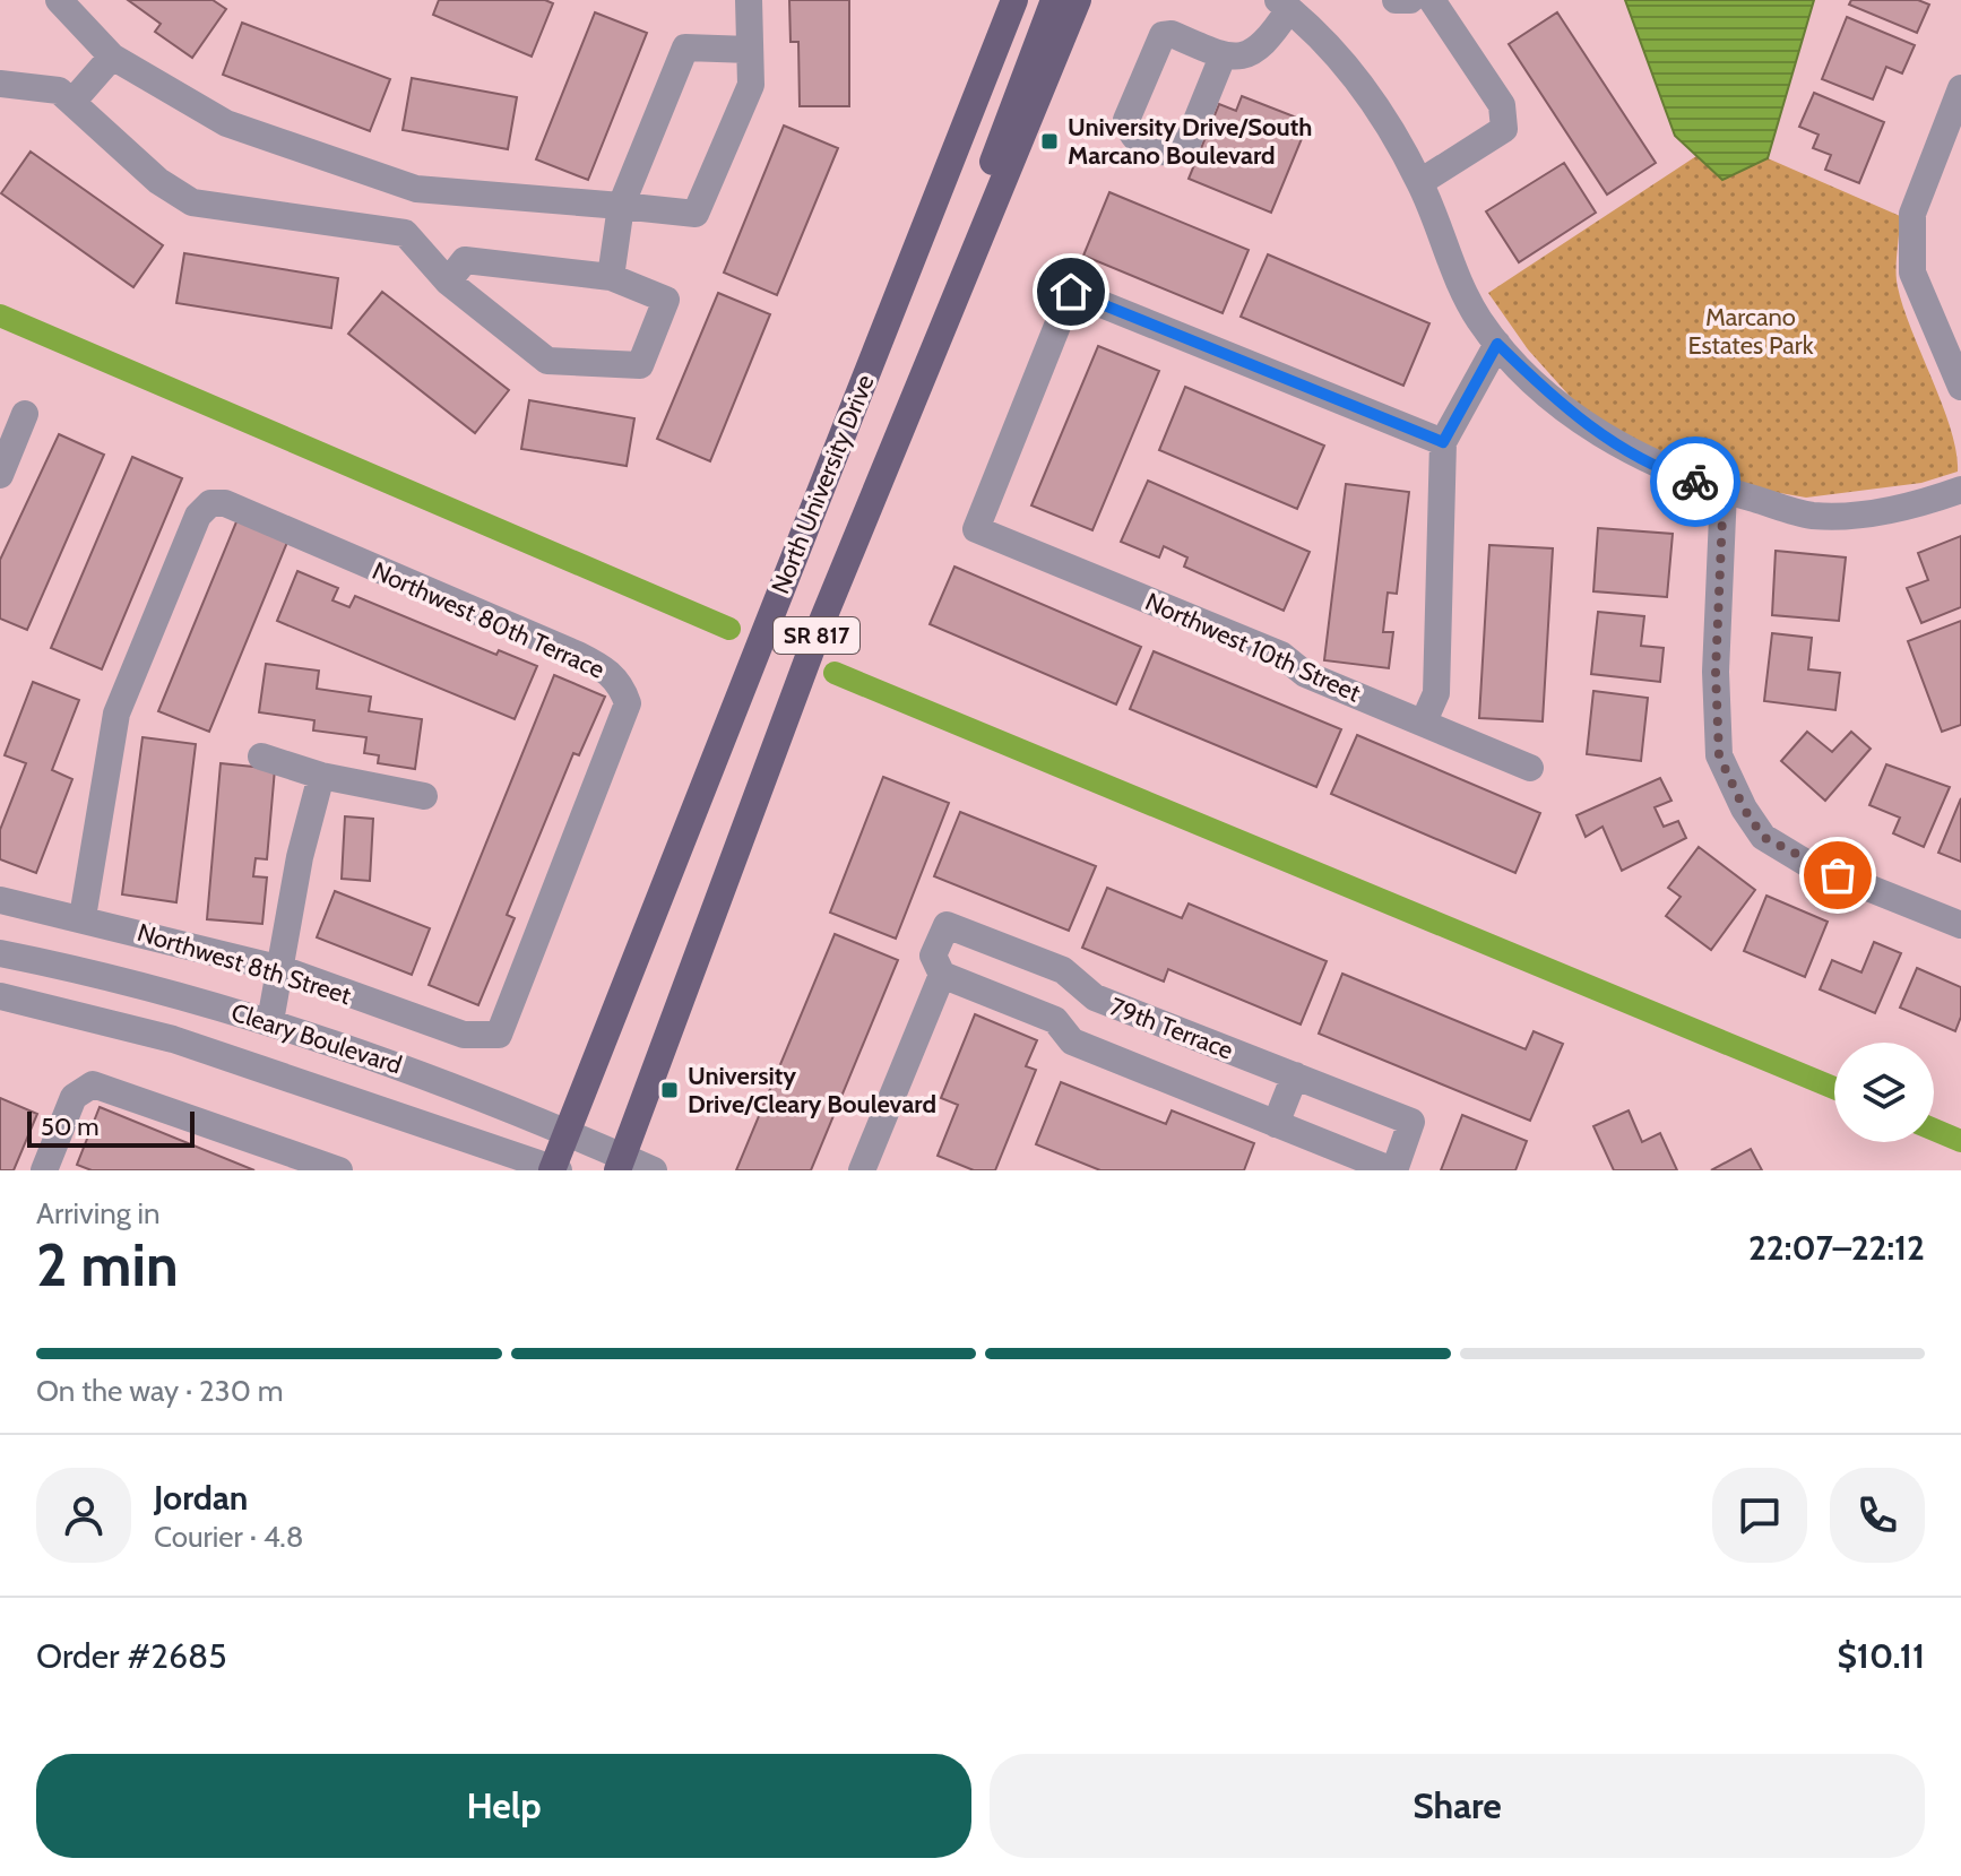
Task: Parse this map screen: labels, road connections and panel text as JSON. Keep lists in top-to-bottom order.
{
  "streets": {
    "main road": ["North University Drive", "SR 817"],
    "street": [
      "Northwest 80th Terrace",
      "Northwest 10th Street",
      "Northwest 8th Street",
      "79th Terrace",
      "Cleary Boulevard"
    ]
  },
  "crossings": [
    ["North University Drive", "Cleary Boulevard"],
    ["Northwest 80th Terrace", "Northwest 8th Street"]
  ],
  "parks": ["Marcano Estates Park"],
  "places": {
    "transit": ["University Drive/South Marcano Boulevard", "University Drive/Cleary Boulevard"]
  },
  "scale_bar": "50 m",
  "page": {
    "scale": "50 m",
    "heading": ["2 min", "Arriving in", "22:07–22:12"],
    "panel": [
      "Jordan",
      "Courier · 4.8",
      "Order #2685",
      "$10.11"
    ],
    "bar": "On the way · 230 m",
    "buttons": ["Help", "Share"]
  }
}
